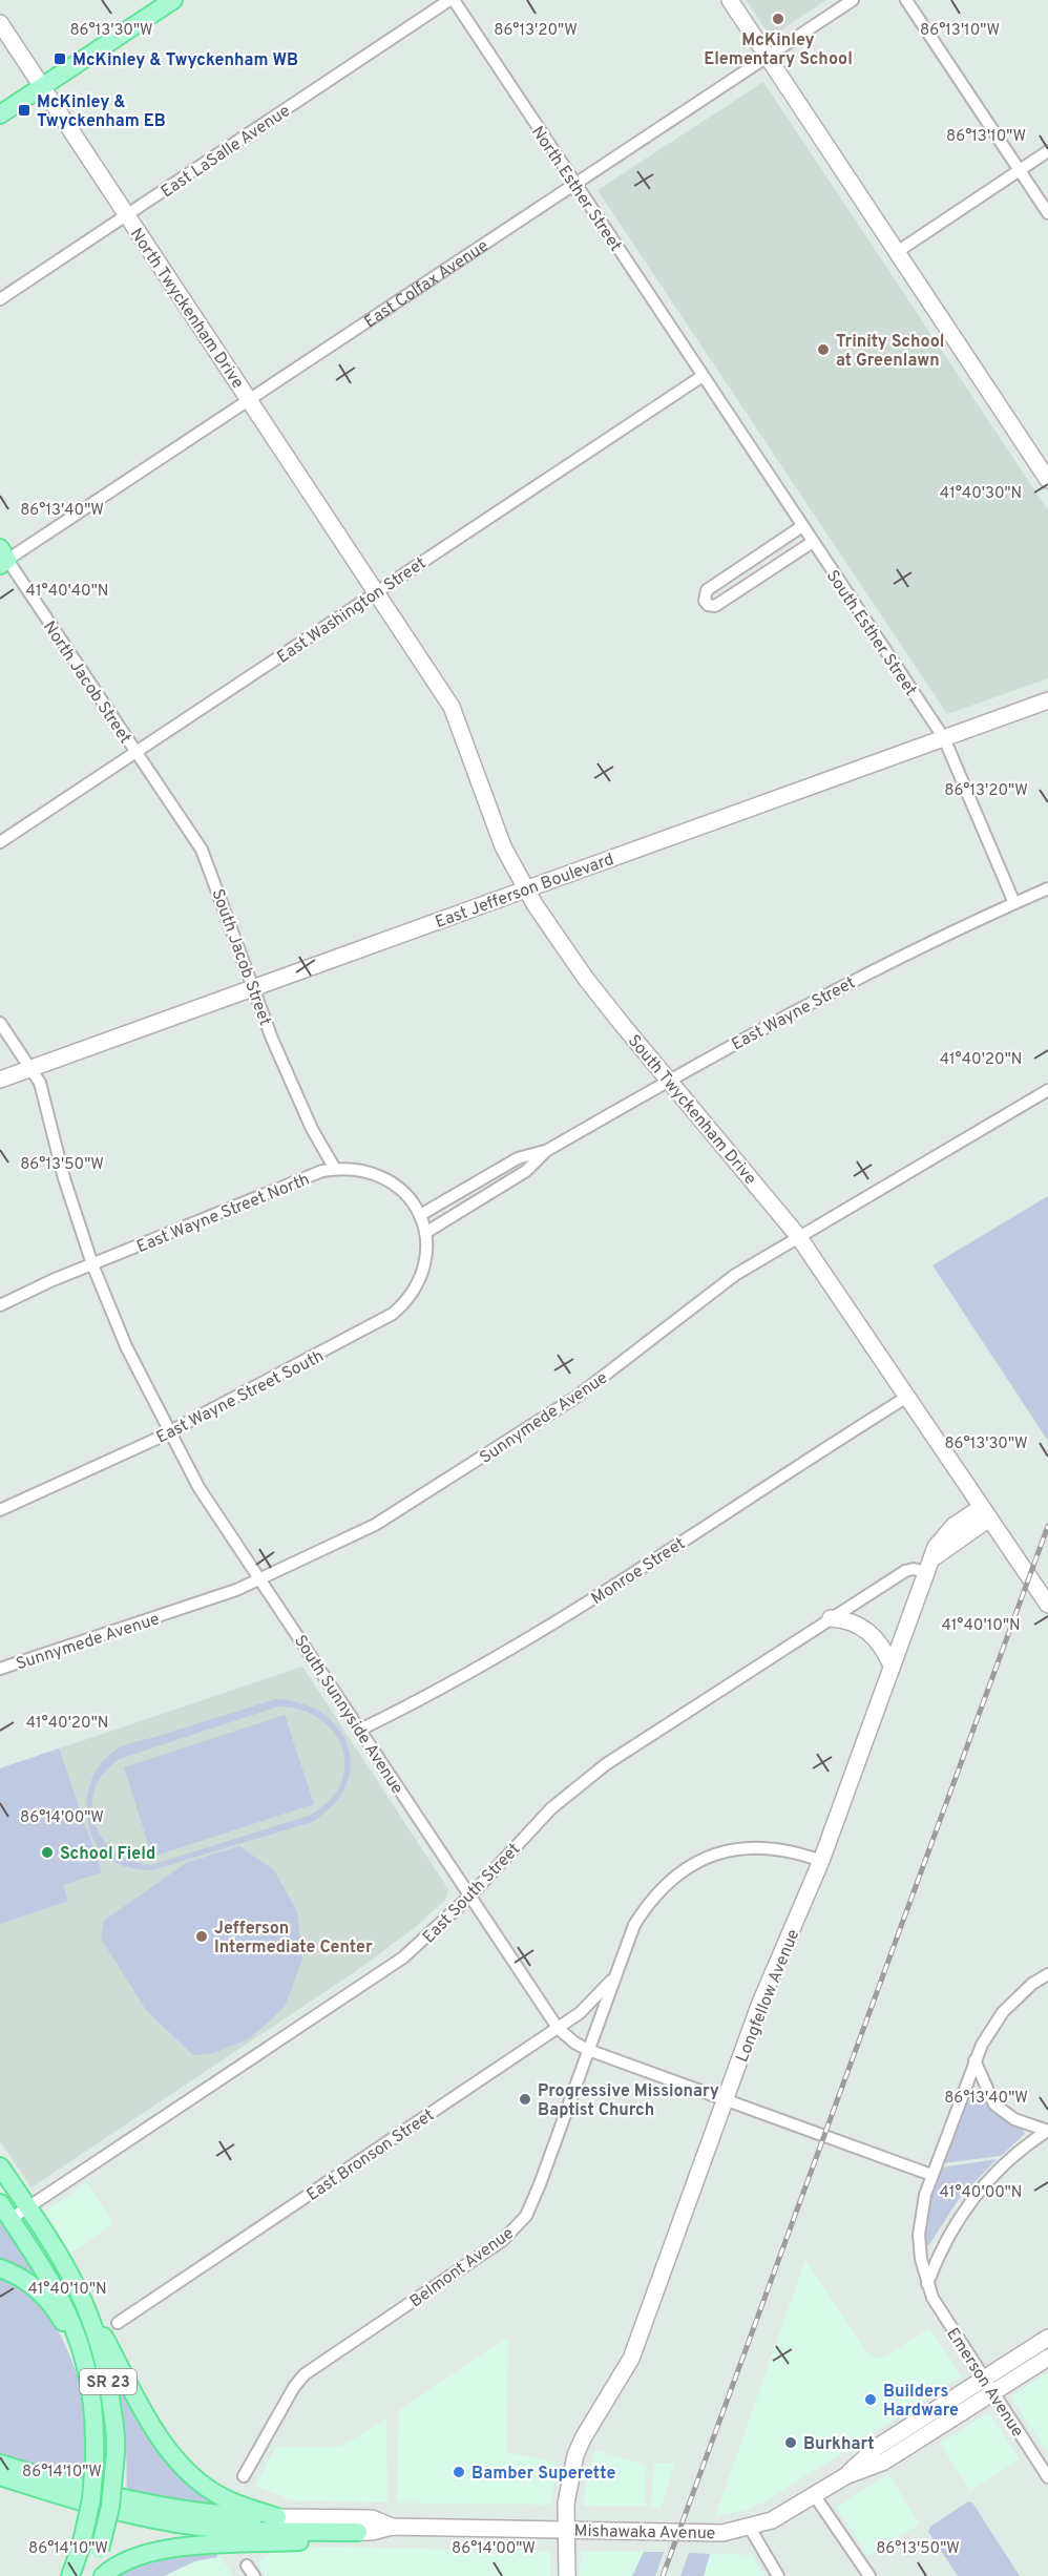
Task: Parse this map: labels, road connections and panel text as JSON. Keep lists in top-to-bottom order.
{
  "streets": {
    "main road": ["SR 23"],
    "street": [
      "East LaSalle Avenue",
      "North Esther Street",
      "East Colfax Avenue",
      "North Twyckenham Drive",
      "East Washington Street",
      "South Esther Street",
      "North Jacob Street",
      "East Jefferson Boulevard",
      "South Jacob Street",
      "East Wayne Street",
      "South Twyckenham Drive",
      "East Wayne Street North",
      "East Wayne Street South",
      "Sunnymede Avenue",
      "Monroe Street",
      "South Sunnyside Avenue",
      "East South Street",
      "Longfellow Avenue",
      "East Bronson Street",
      "Belmont Avenue",
      "Emerson Avenue",
      "Mishawaka Avenue"
    ]
  },
  "crossings": [
    ["East LaSalle Avenue", "North Esther Street"],
    ["East LaSalle Avenue", "North Twyckenham Drive"],
    ["North Esther Street", "East Colfax Avenue"],
    ["North Esther Street", "East Washington Street"],
    ["North Esther Street", "South Esther Street"],
    ["East Colfax Avenue", "North Twyckenham Drive"],
    ["East Colfax Avenue", "North Jacob Street"],
    ["North Twyckenham Drive", "East Washington Street"],
    ["North Twyckenham Drive", "South Twyckenham Drive"],
    ["East Washington Street", "South Esther Street"],
    ["East Washington Street", "North Jacob Street"],
    ["East Washington Street", "South Jacob Street"],
    ["East Washington Street", "South Twyckenham Drive"],
    ["South Esther Street", "East Jefferson Boulevard"],
    ["South Esther Street", "East Wayne Street"],
    ["North Jacob Street", "South Jacob Street"],
    ["East Jefferson Boulevard", "South Jacob Street"],
    ["East Jefferson Boulevard", "South Twyckenham Drive"],
    ["East Jefferson Boulevard", "South Sunnyside Avenue"],
    ["South Jacob Street", "East Wayne Street North"],
    ["East Wayne Street", "South Twyckenham Drive"],
    ["East Wayne Street", "East Wayne Street North"],
    ["East Wayne Street", "East Wayne Street South"],
    ["South Twyckenham Drive", "Sunnymede Avenue"],
    ["South Twyckenham Drive", "Monroe Street"],
    ["South Twyckenham Drive", "Longfellow Avenue"],
    ["East Wayne Street North", "East Wayne Street South"],
    ["East Wayne Street North", "South Sunnyside Avenue"],
    ["East Wayne Street South", "South Sunnyside Avenue"],
    ["Sunnymede Avenue", "South Sunnyside Avenue"],
    ["Monroe Street", "South Sunnyside Avenue"],
    ["South Sunnyside Avenue", "East South Street"],
    ["South Sunnyside Avenue", "Longfellow Avenue"],
    ["South Sunnyside Avenue", "East Bronson Street"],
    ["South Sunnyside Avenue", "Belmont Avenue"],
    ["South Sunnyside Avenue", "Emerson Avenue"],
    ["East South Street", "Longfellow Avenue"],
    ["East South Street", "SR 23"],
    ["Longfellow Avenue", "Belmont Avenue"],
    ["Longfellow Avenue", "Mishawaka Avenue"],
    ["East Bronson Street", "Belmont Avenue"],
    ["Emerson Avenue", "Mishawaka Avenue"]
  ],
  "places": {
    "other": [
      "McKinley Elementary School",
      "Trinity School at Greenlawn",
      "School Field",
      "Jefferson Intermediate Center",
      "Progressive Missionary Baptist Church",
      "Builders Hardware",
      "Burkhart",
      "Bamber Superette"
    ],
    "transit": ["McKinley & Twyckenham WB", "McKinley & Twyckenham EB"]
  },
  "coordinates": [
    "86°13'10\"W",
    "86°13'30\"W",
    "86°13'20\"W",
    "41°40'30\"N",
    "86°13'40\"W",
    "41°40'40\"N",
    "41°40'20\"N",
    "86°13'50\"W",
    "41°40'10\"N",
    "86°14'00\"W",
    "41°40'00\"N",
    "86°14'10\"W"
  ]
}
